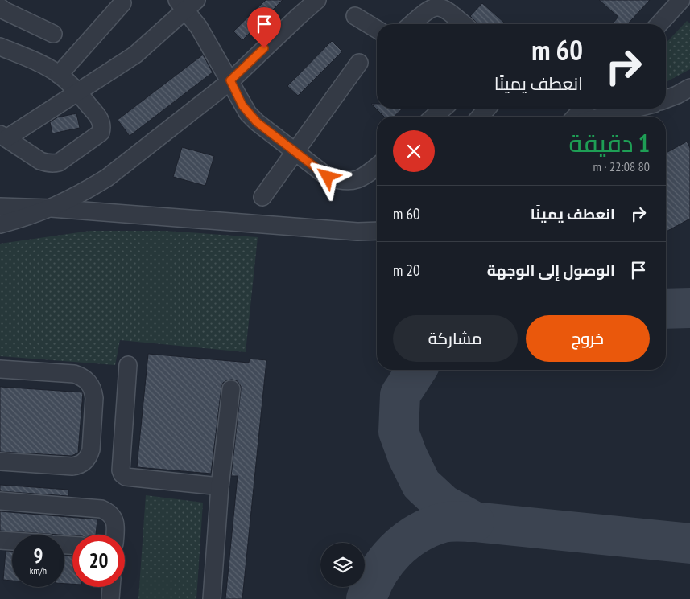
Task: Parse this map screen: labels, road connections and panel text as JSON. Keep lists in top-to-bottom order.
{
  "page": {
    "turn": ["60 m", "انعطف يمينًا"],
    "heading": ["1 دقيقة", "80 m · 22:08"],
    "list": [
      {
        "name": "انعطف يمينًا",
        "value": "60 m"
      },
      {
        "name": "الوصول إلى الوجهة",
        "value": "20 m"
      }
    ],
    "buttons": ["خروج", "مشاركة"],
    "speed": "9 km/h",
    "limit": "20"
  }
}
